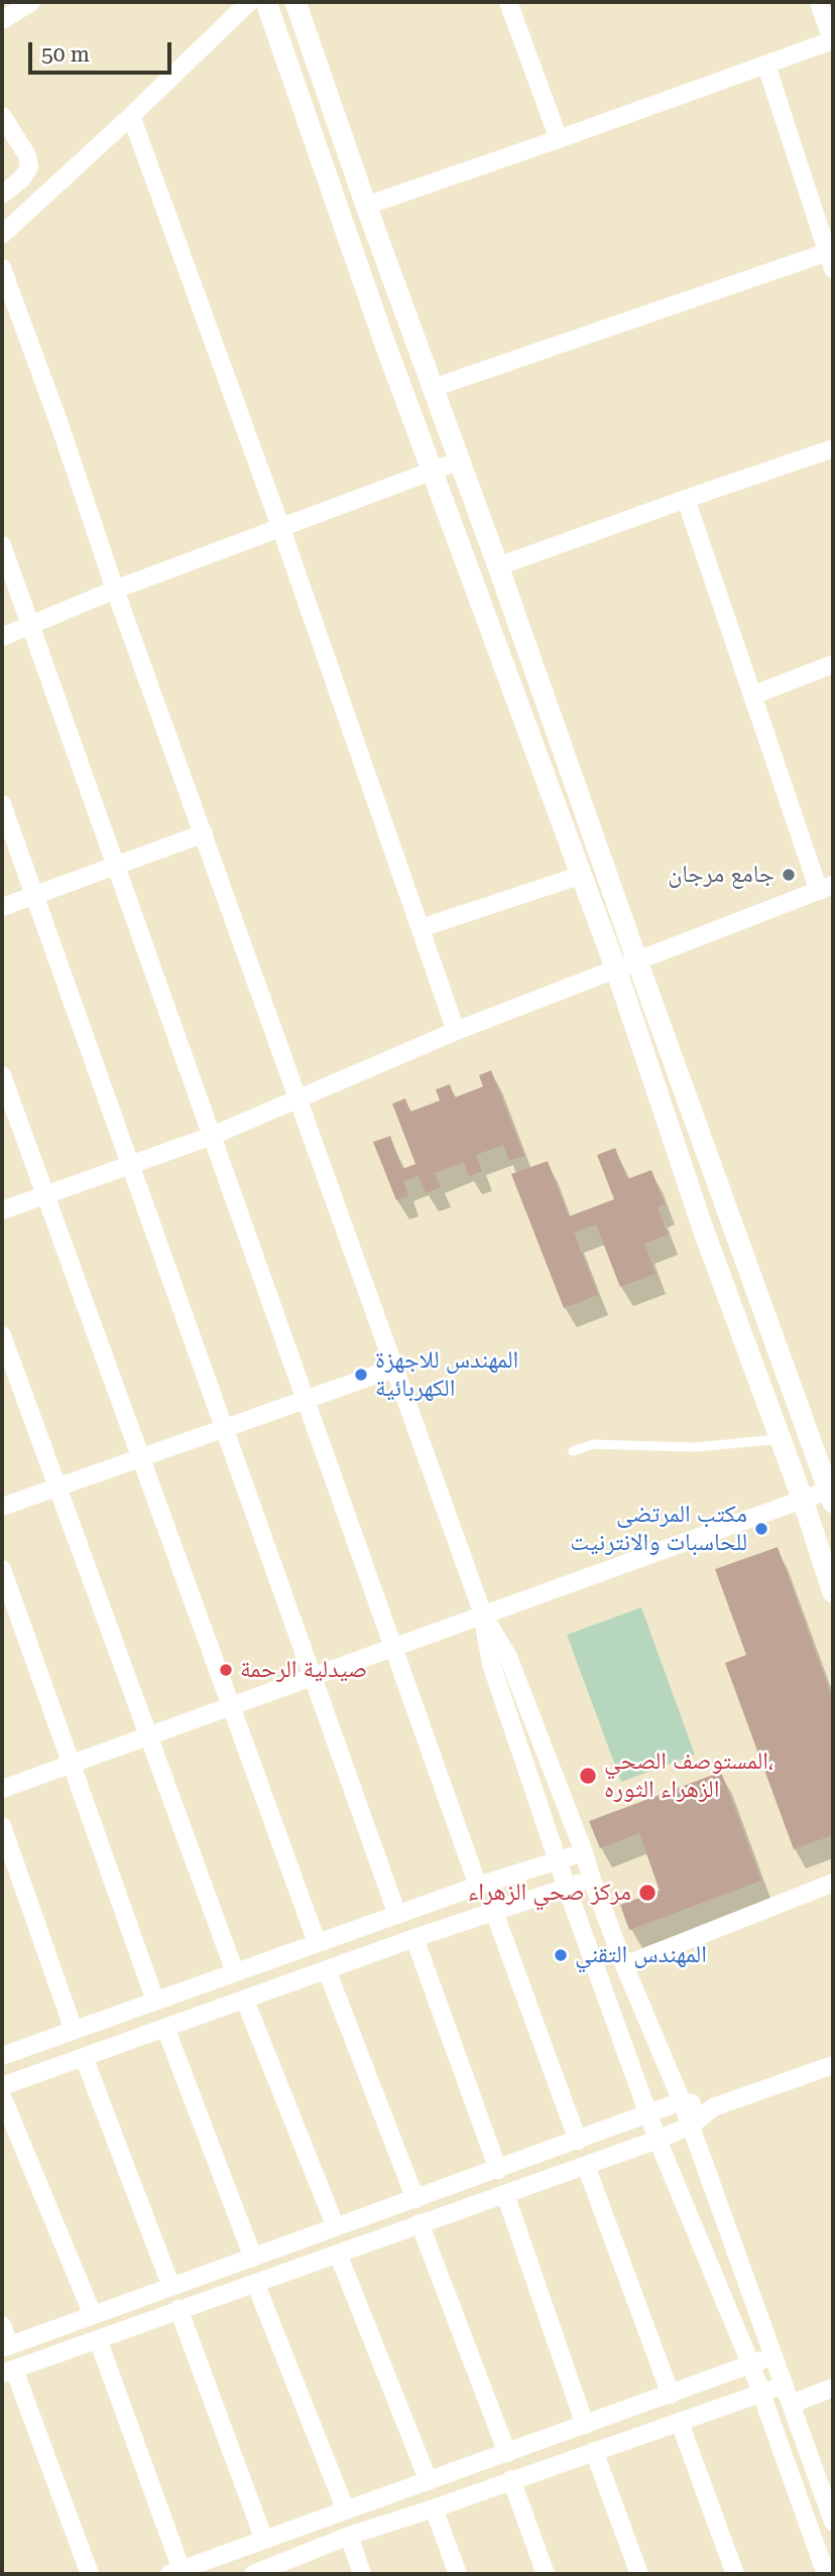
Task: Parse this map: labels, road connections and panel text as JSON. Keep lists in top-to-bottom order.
{
  "places": [
    "جامع مرجان",
    "المهندس للاجهزة الكهربائية",
    "مكتب المرتضى للحاسبات والانترنيت",
    "صيدلية الرحمة",
    "المستوصف الصحي، الزهراء الثوره",
    "مركز صحي الزهراء",
    "المهندس التقني"
  ],
  "scale_bar": "50 m"
}
